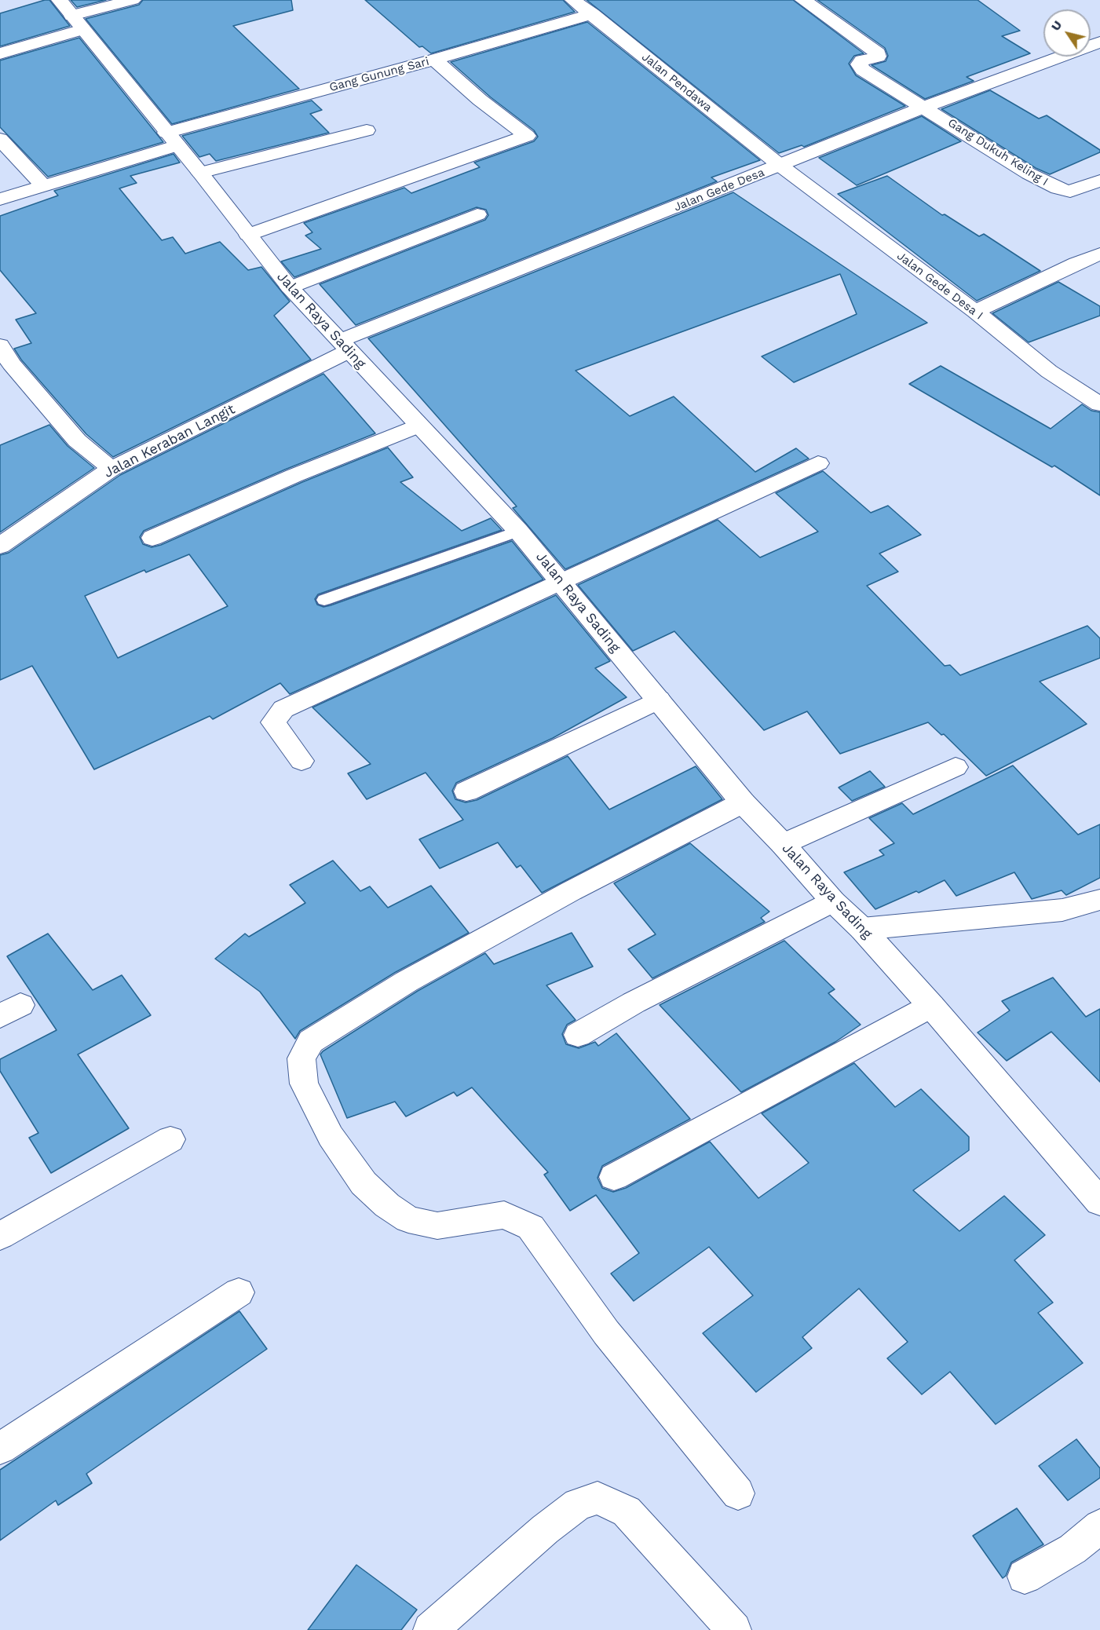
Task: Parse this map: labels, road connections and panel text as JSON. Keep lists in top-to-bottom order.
{
  "streets": {
    "street": [
      "Gang Gunung Sari",
      "Jalan Pendawa",
      "Gang Dukuh Keling I",
      "Jalan Gede Desa",
      "Jalan Gede Desa I",
      "Jalan Raya Sading",
      "Jalan Keraban Langit"
    ]
  },
  "crossings": [
    ["Gang Gunung Sari", "Jalan Pendawa"],
    ["Gang Gunung Sari", "Jalan Raya Sading"],
    ["Jalan Pendawa", "Jalan Gede Desa"],
    ["Jalan Pendawa", "Jalan Gede Desa I"],
    ["Gang Dukuh Keling I", "Jalan Gede Desa"],
    ["Jalan Gede Desa", "Jalan Gede Desa I"],
    ["Jalan Gede Desa", "Jalan Raya Sading"],
    ["Jalan Gede Desa", "Jalan Keraban Langit"],
    ["Jalan Raya Sading", "Jalan Keraban Langit"]
  ],
  "north": "top left"
}
